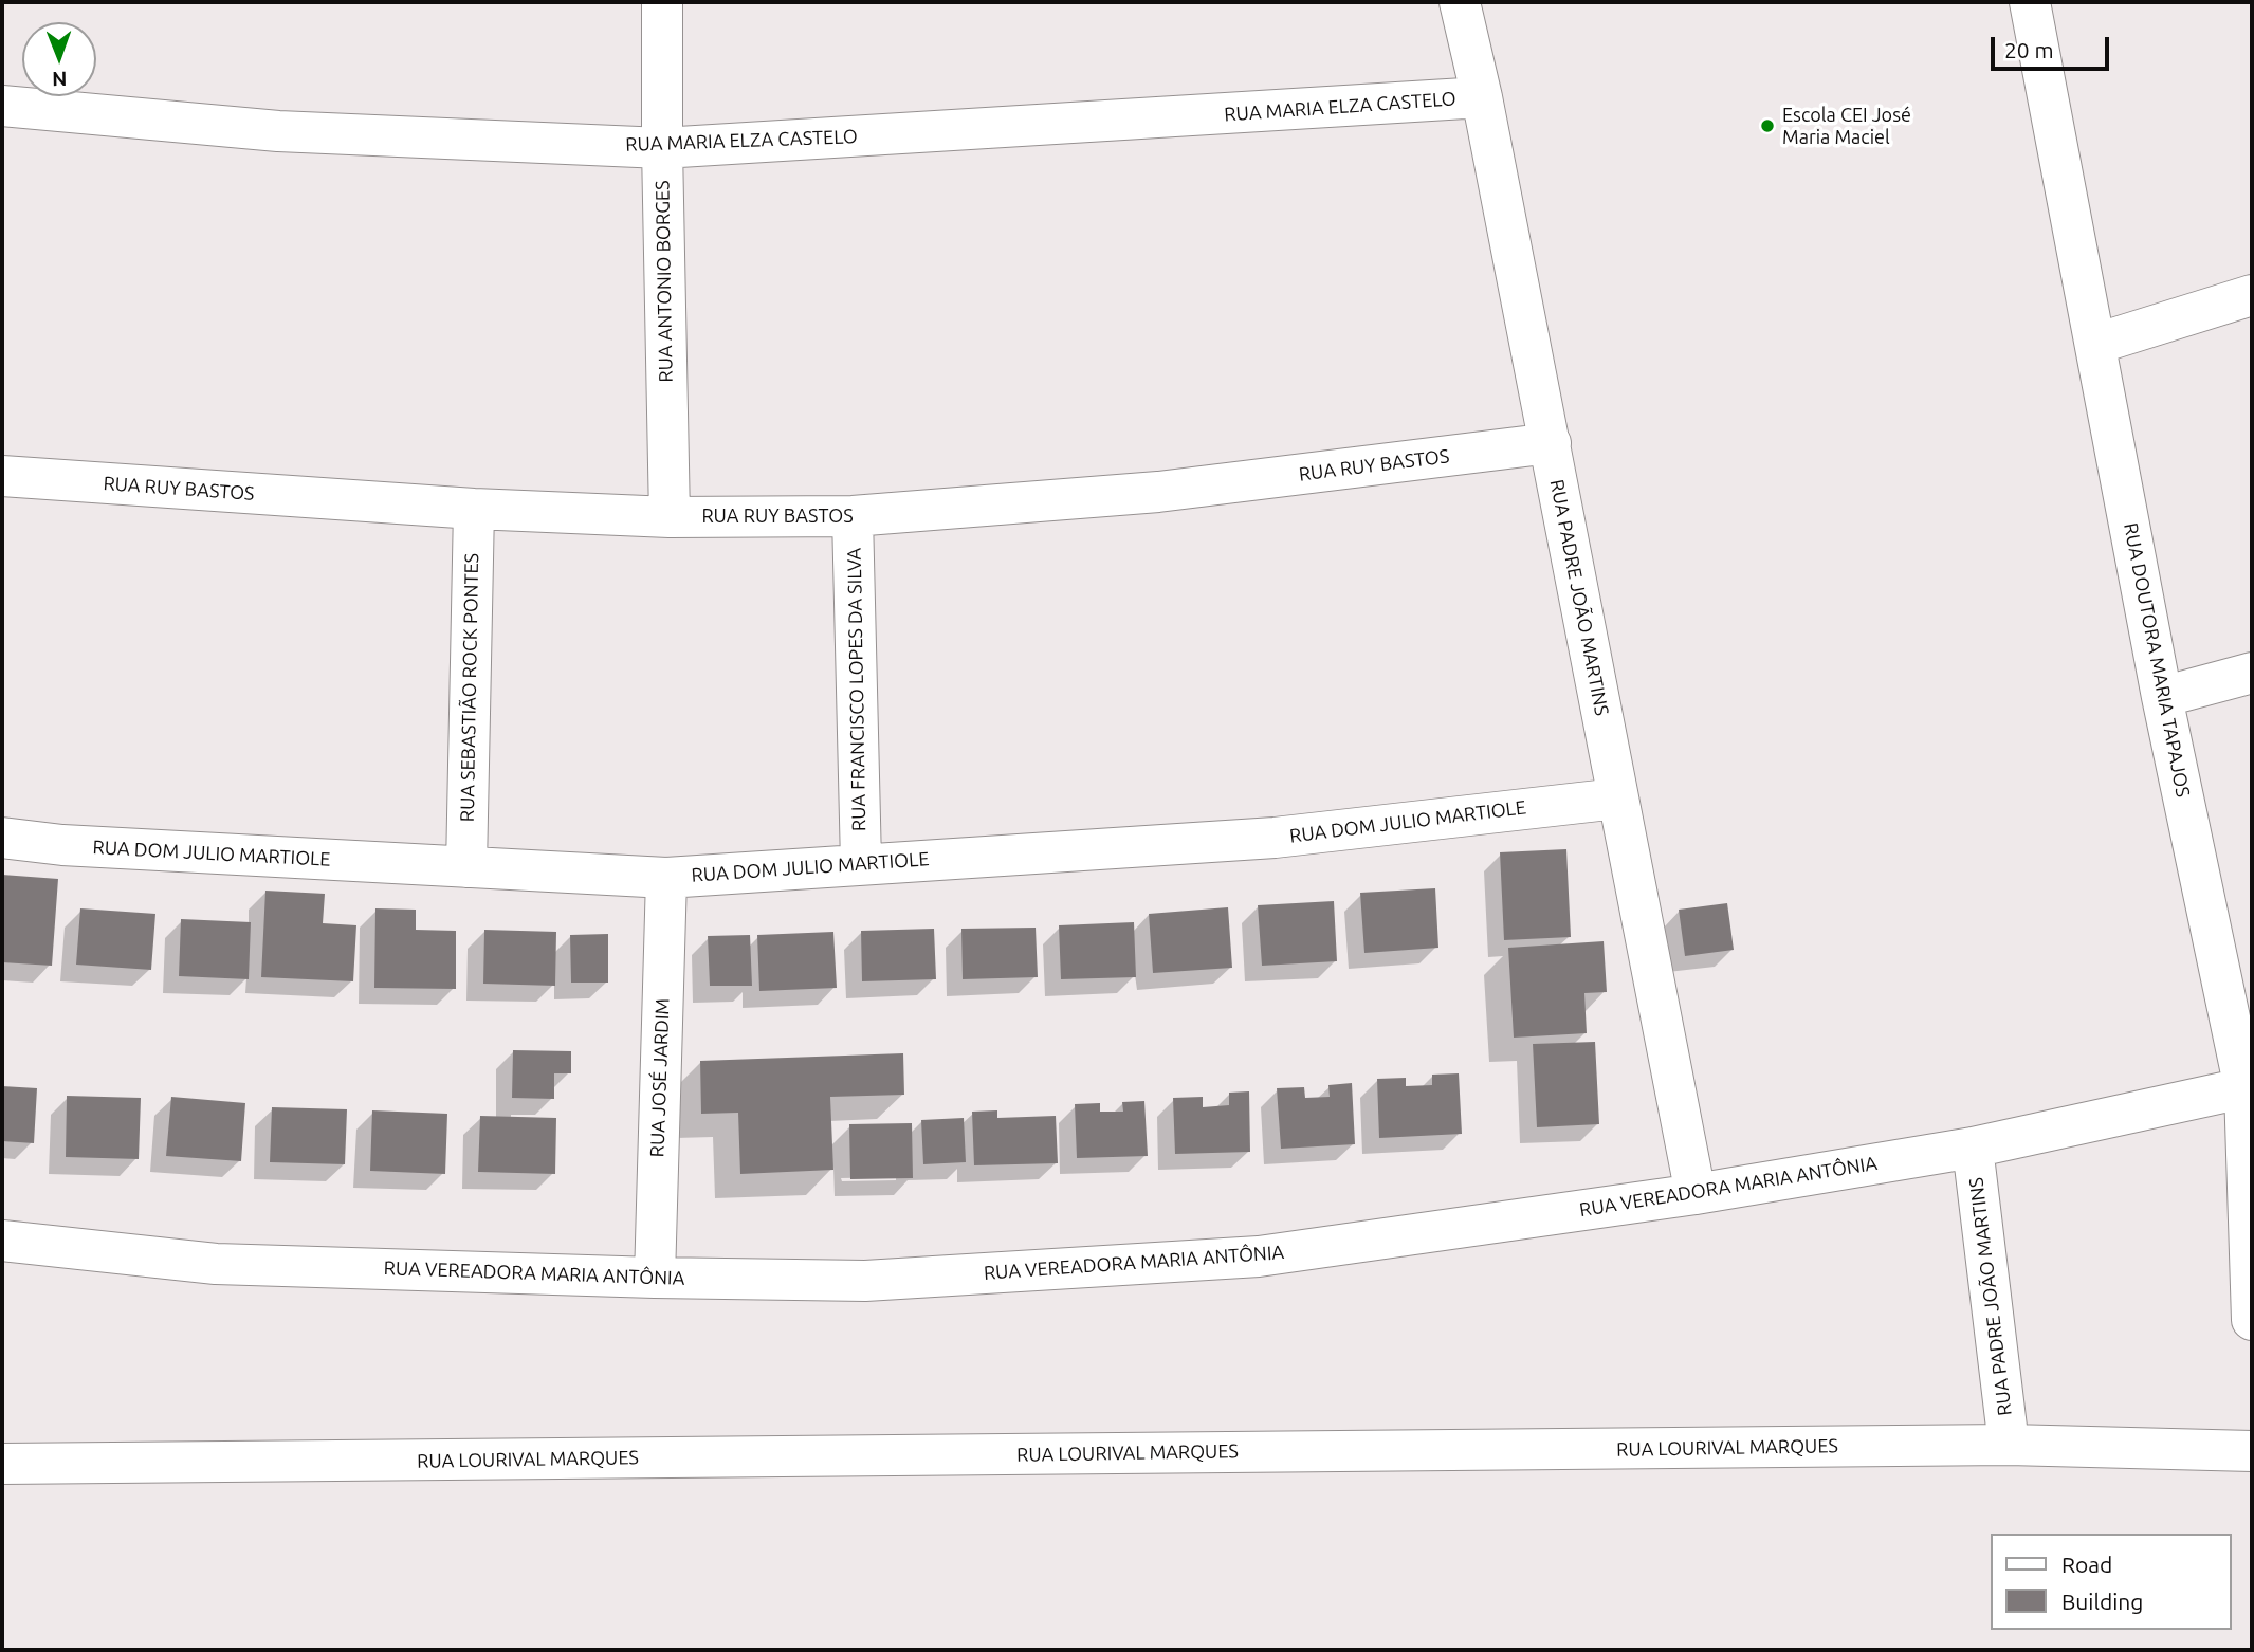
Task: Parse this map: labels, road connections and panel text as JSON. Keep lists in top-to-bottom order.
{
  "streets": {
    "street": [
      "RUA MARIA ELZA CASTELO",
      "RUA ANTONIO BORGES",
      "RUA RUY BASTOS",
      "RUA PADRE JOÃO MARTINS",
      "RUA DOUTORA MARIA TAPAJOS",
      "RUA SEBASTIÃO ROCK PONTES",
      "RUA FRANCISCO LOPES DA SILVA",
      "RUA DOM JULIO MARTIOLE",
      "RUA JOSÉ JARDIM",
      "RUA VEREADORA MARIA ANTÔNIA",
      "RUA LOURIVAL MARQUES"
    ]
  },
  "crossings": [
    ["RUA MARIA ELZA CASTELO", "RUA ANTONIO BORGES"],
    ["RUA MARIA ELZA CASTELO", "RUA PADRE JOÃO MARTINS"],
    ["RUA ANTONIO BORGES", "RUA RUY BASTOS"],
    ["RUA RUY BASTOS", "RUA PADRE JOÃO MARTINS"],
    ["RUA RUY BASTOS", "RUA SEBASTIÃO ROCK PONTES"],
    ["RUA RUY BASTOS", "RUA FRANCISCO LOPES DA SILVA"],
    ["RUA PADRE JOÃO MARTINS", "RUA DOM JULIO MARTIOLE"],
    ["RUA PADRE JOÃO MARTINS", "RUA VEREADORA MARIA ANTÔNIA"],
    ["RUA PADRE JOÃO MARTINS", "RUA LOURIVAL MARQUES"],
    ["RUA DOUTORA MARIA TAPAJOS", "RUA VEREADORA MARIA ANTÔNIA"],
    ["RUA SEBASTIÃO ROCK PONTES", "RUA DOM JULIO MARTIOLE"],
    ["RUA FRANCISCO LOPES DA SILVA", "RUA DOM JULIO MARTIOLE"],
    ["RUA DOM JULIO MARTIOLE", "RUA JOSÉ JARDIM"],
    ["RUA JOSÉ JARDIM", "RUA VEREADORA MARIA ANTÔNIA"]
  ],
  "places": ["Escola CEI José Maria Maciel"],
  "legend": ["Road", "Building"],
  "scale_bar": "20 m",
  "north": "bottom"
}
